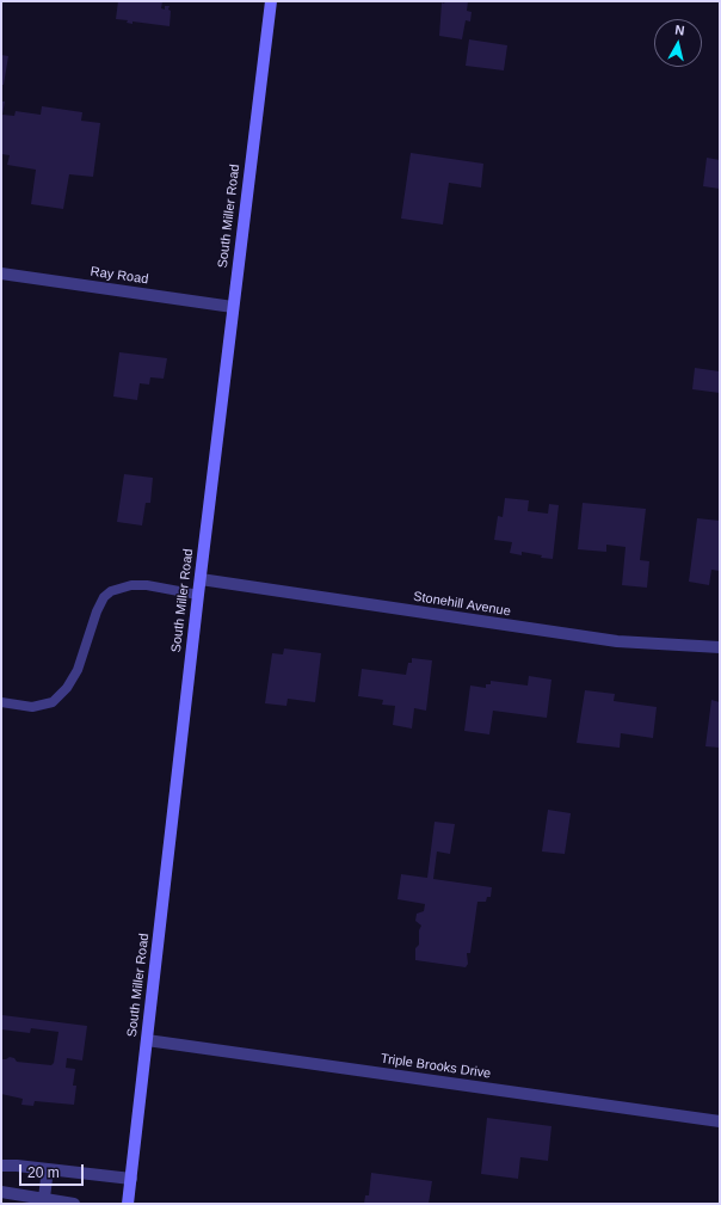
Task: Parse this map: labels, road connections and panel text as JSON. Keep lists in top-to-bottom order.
{
  "streets": {
    "street": [
      "South Miller Road",
      "Ray Road",
      "Stonehill Avenue",
      "Triple Brooks Drive"
    ]
  },
  "crossings": [
    ["South Miller Road", "Ray Road"],
    ["South Miller Road", "Stonehill Avenue"],
    ["South Miller Road", "Triple Brooks Drive"]
  ],
  "scale_bar": "20 m",
  "north": "top"
}
